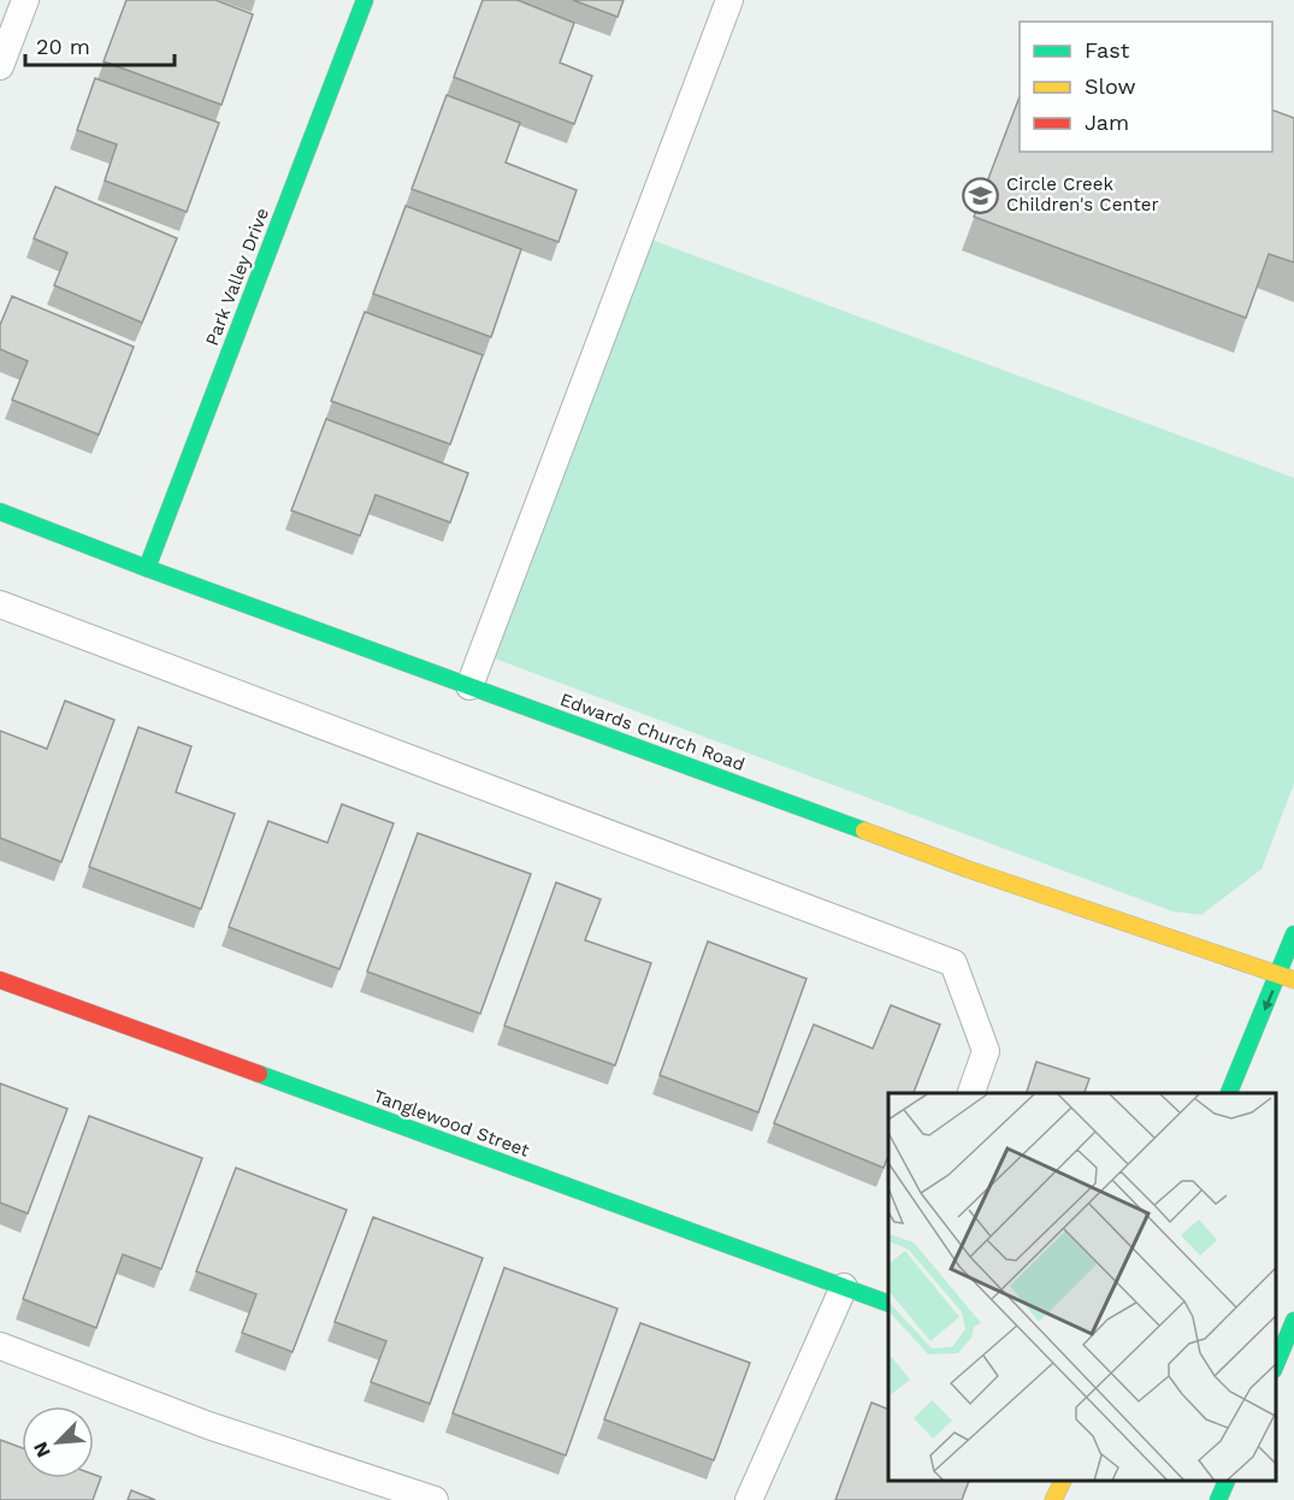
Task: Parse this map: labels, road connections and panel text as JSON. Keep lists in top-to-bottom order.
{
  "streets": {
    "street": ["Park Valley Drive", "Edwards Church Road", "Tanglewood Street"]
  },
  "crossings": [
    ["Park Valley Drive", "Edwards Church Road"]
  ],
  "places": {
    "school or university": ["Circle Creek Children's Center"]
  },
  "legend": ["Fast", "Slow", "Jam"],
  "scale_bar": "20 m",
  "north": "bottom left"
}
